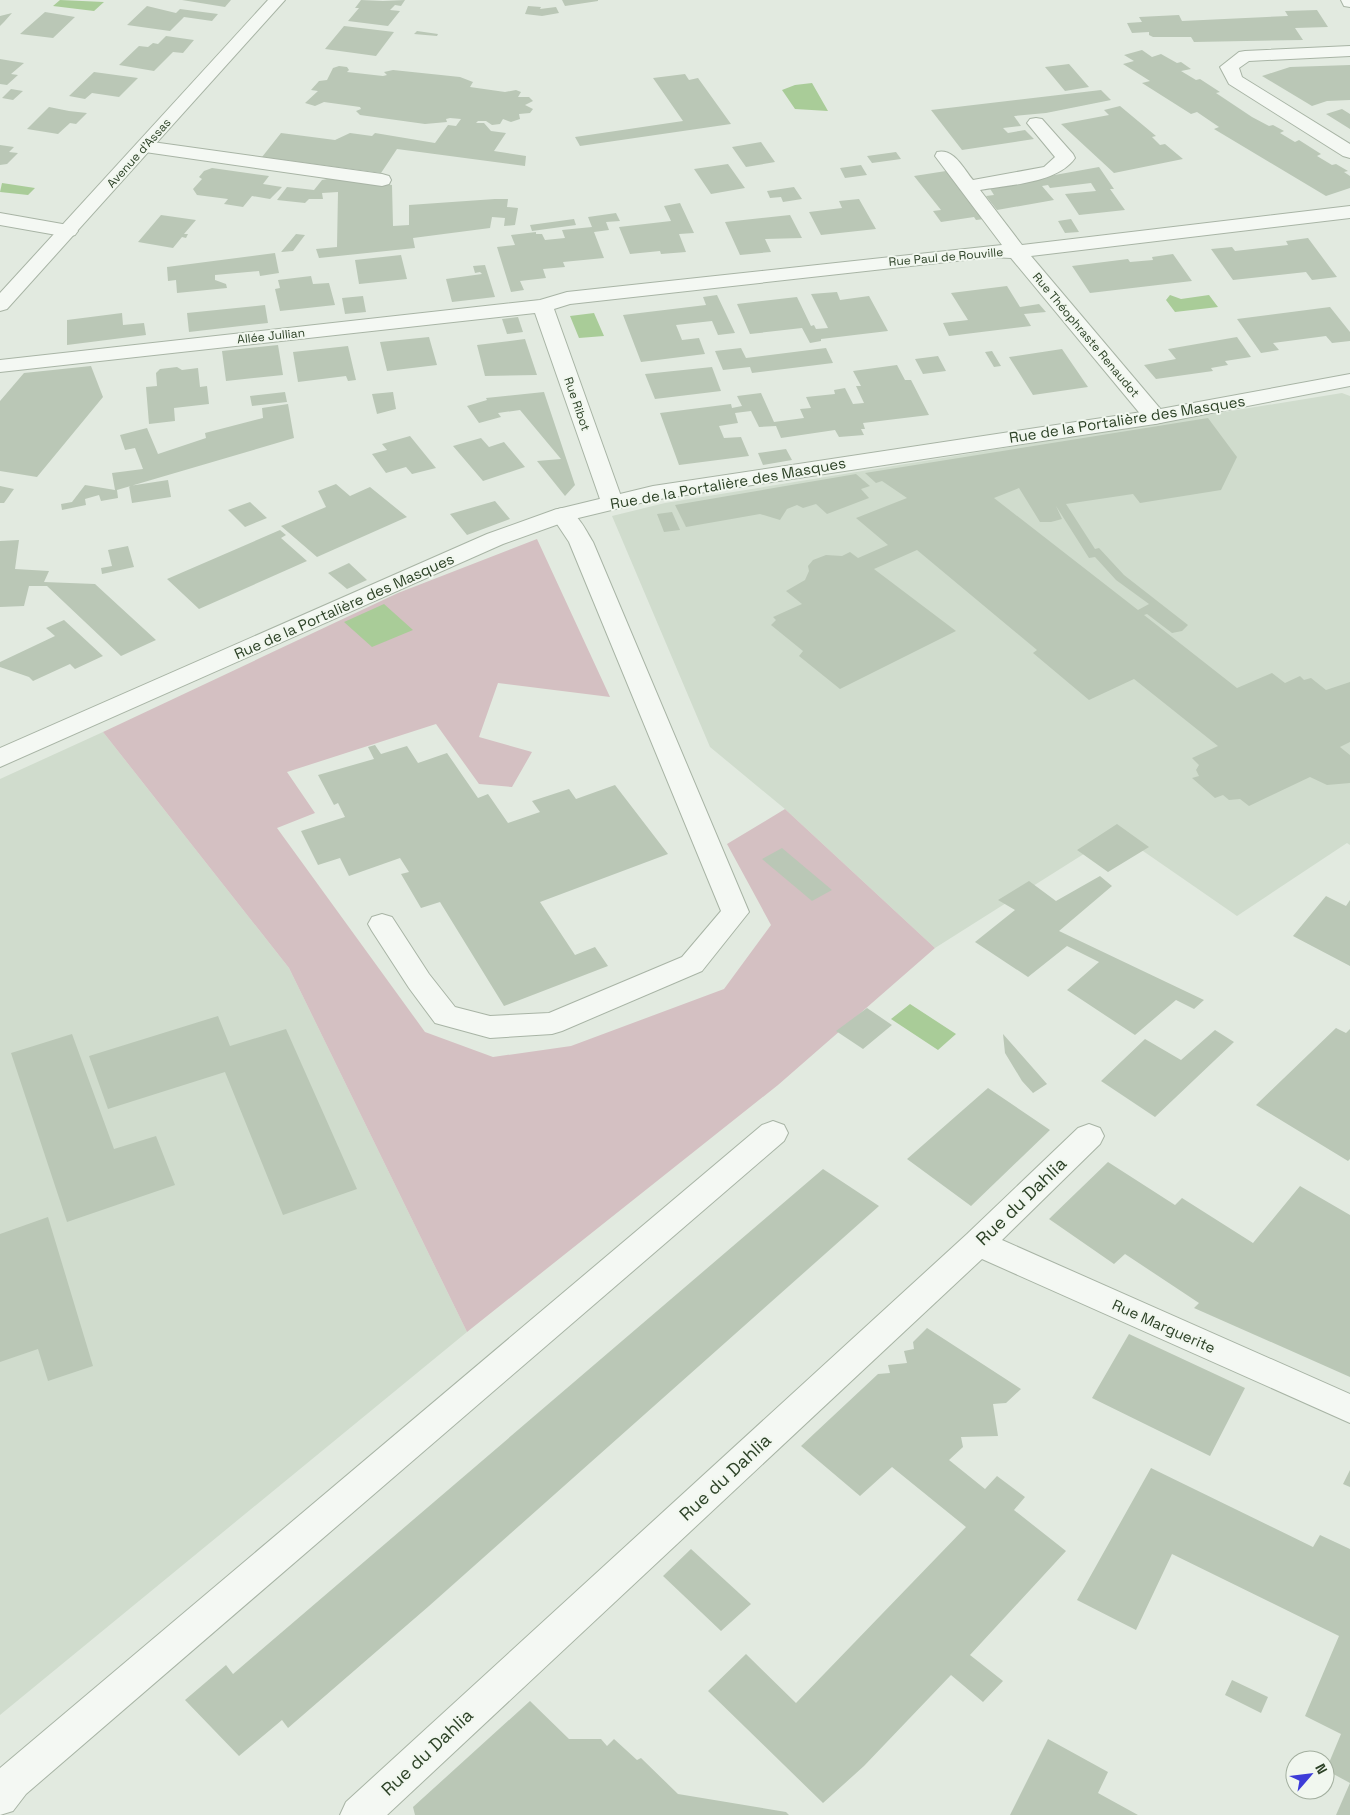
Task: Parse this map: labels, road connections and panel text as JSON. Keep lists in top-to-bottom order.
{
  "streets": {
    "street": [
      "Avenue d'Assas",
      "Rue Paul de Rouville",
      "Rue Théophraste Renaudot",
      "Allée Jullian",
      "Rue Ribot",
      "Rue de la Portalière des Masques",
      "Rue du Dahlia",
      "Rue Marguerite"
    ]
  },
  "crossings": [
    ["Rue Paul de Rouville", "Rue Théophraste Renaudot"],
    ["Rue Paul de Rouville", "Allée Jullian"],
    ["Rue Paul de Rouville", "Rue Ribot"],
    ["Rue Théophraste Renaudot", "Rue de la Portalière des Masques"],
    ["Allée Jullian", "Rue Ribot"],
    ["Rue Ribot", "Rue de la Portalière des Masques"],
    ["Rue du Dahlia", "Rue Marguerite"]
  ],
  "north": "top right"
}
